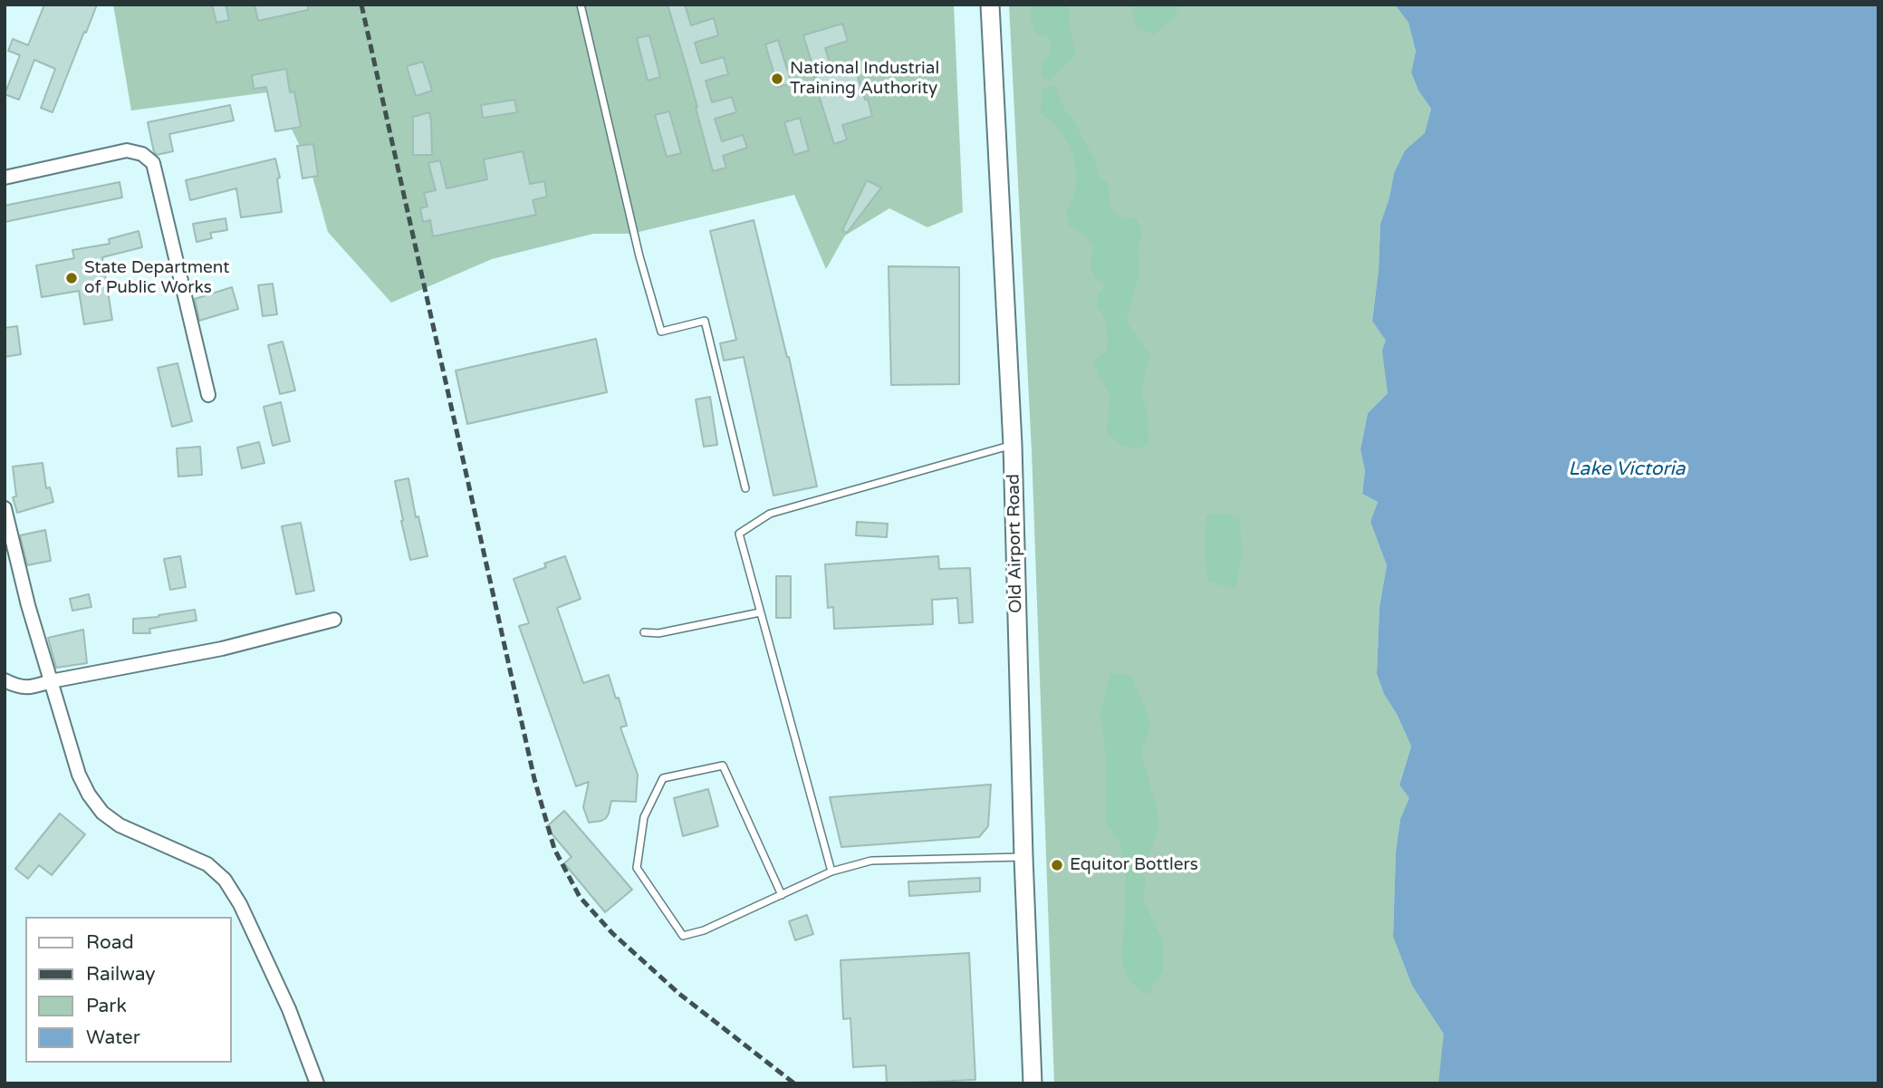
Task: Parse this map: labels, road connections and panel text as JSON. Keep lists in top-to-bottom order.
{
  "streets": {
    "main road": ["Old Airport Road"]
  },
  "water": ["Lake Victoria"],
  "places": ["National Industrial Training Authority", "State Department of Public Works", "Equitor Bottlers"],
  "legend": [
    "Road",
    "Railway",
    "Park",
    "Water"
  ]
}
